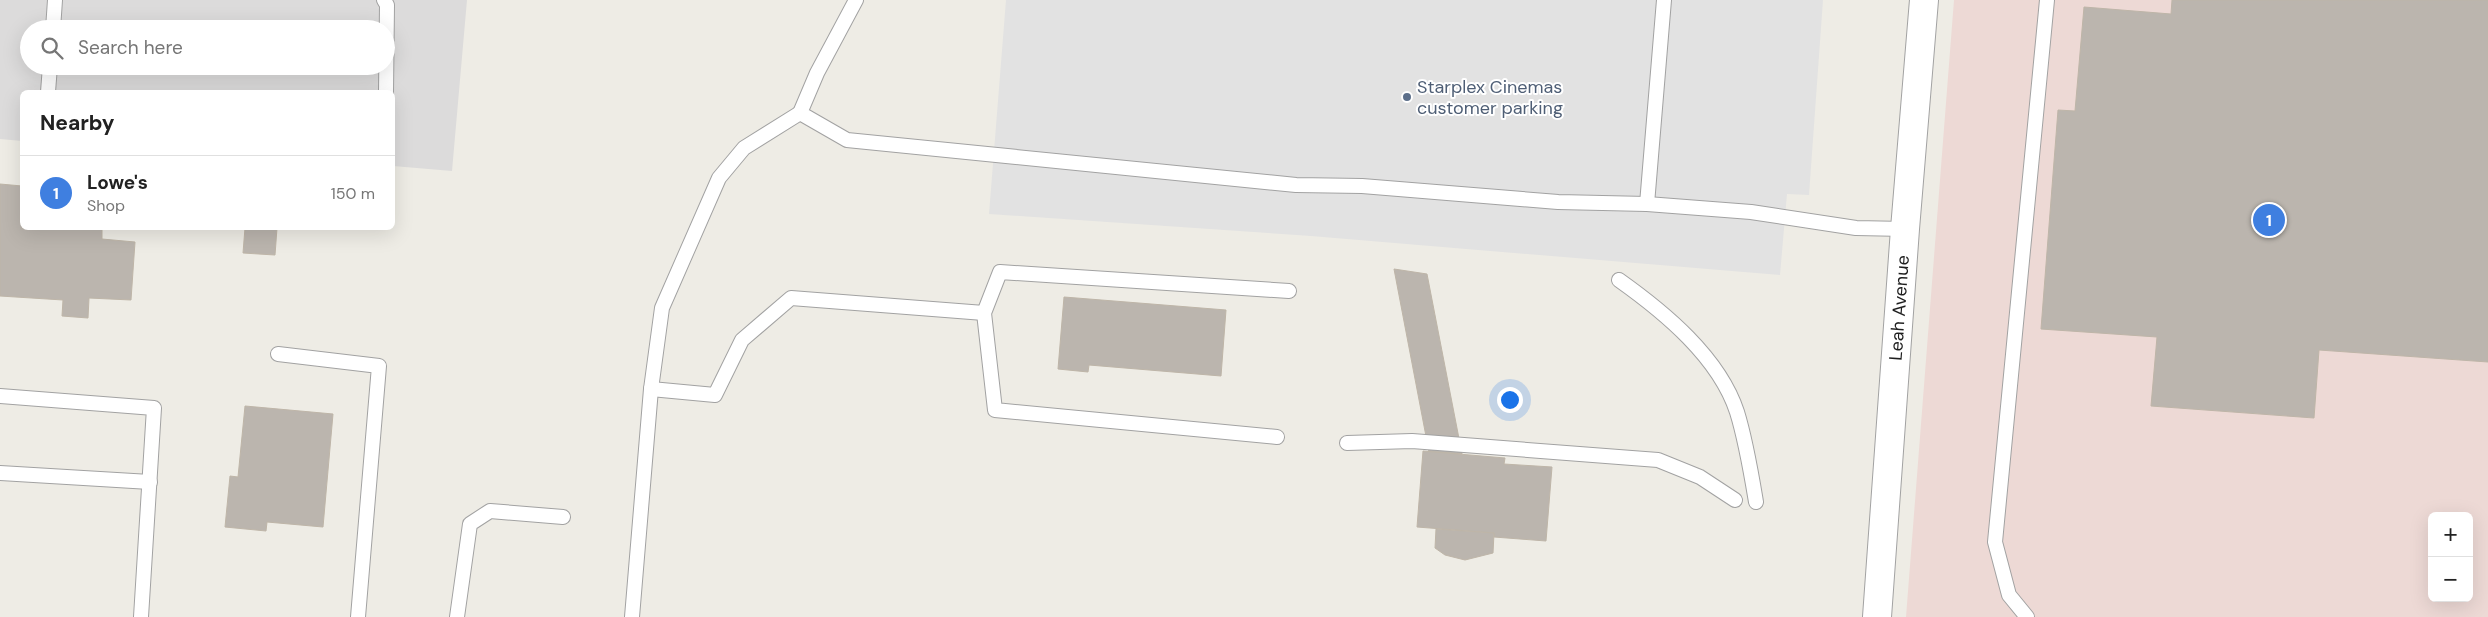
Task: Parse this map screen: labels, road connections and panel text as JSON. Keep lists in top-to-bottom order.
{
  "streets": {
    "street": ["Leah Avenue"]
  },
  "places": ["Starplex Cinemas customer parking"],
  "page": {
    "search": "Search here",
    "heading": "Nearby",
    "list": [
      {
        "mark": "1",
        "name": "Lowe's",
        "note": "Shop",
        "value": "150 m"
      }
    ],
    "pins": "1",
    "map_buttons": ["+", "−"]
  }
}
